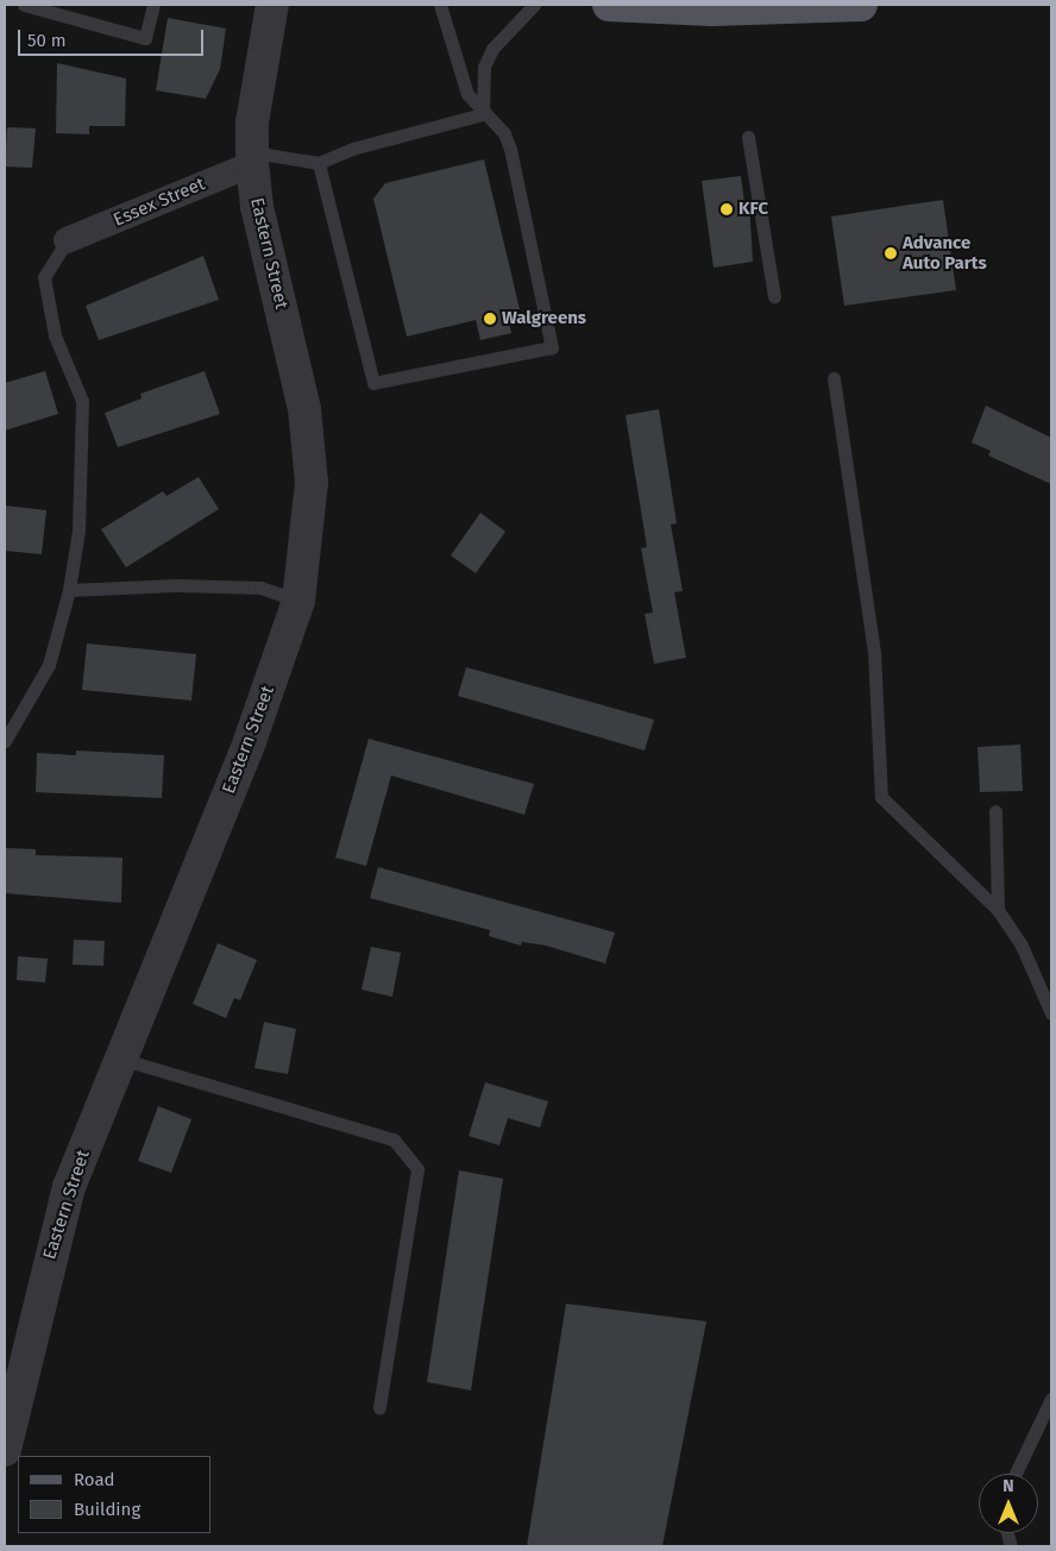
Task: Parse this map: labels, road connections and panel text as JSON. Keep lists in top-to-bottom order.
{
  "streets": {
    "street": ["Essex Street", "Eastern Street"]
  },
  "crossings": [
    ["Essex Street", "Eastern Street"]
  ],
  "places": ["KFC", "Advance Auto Parts", "Walgreens"],
  "legend": ["Road", "Building"],
  "scale_bar": "50 m",
  "north": "top"
}
